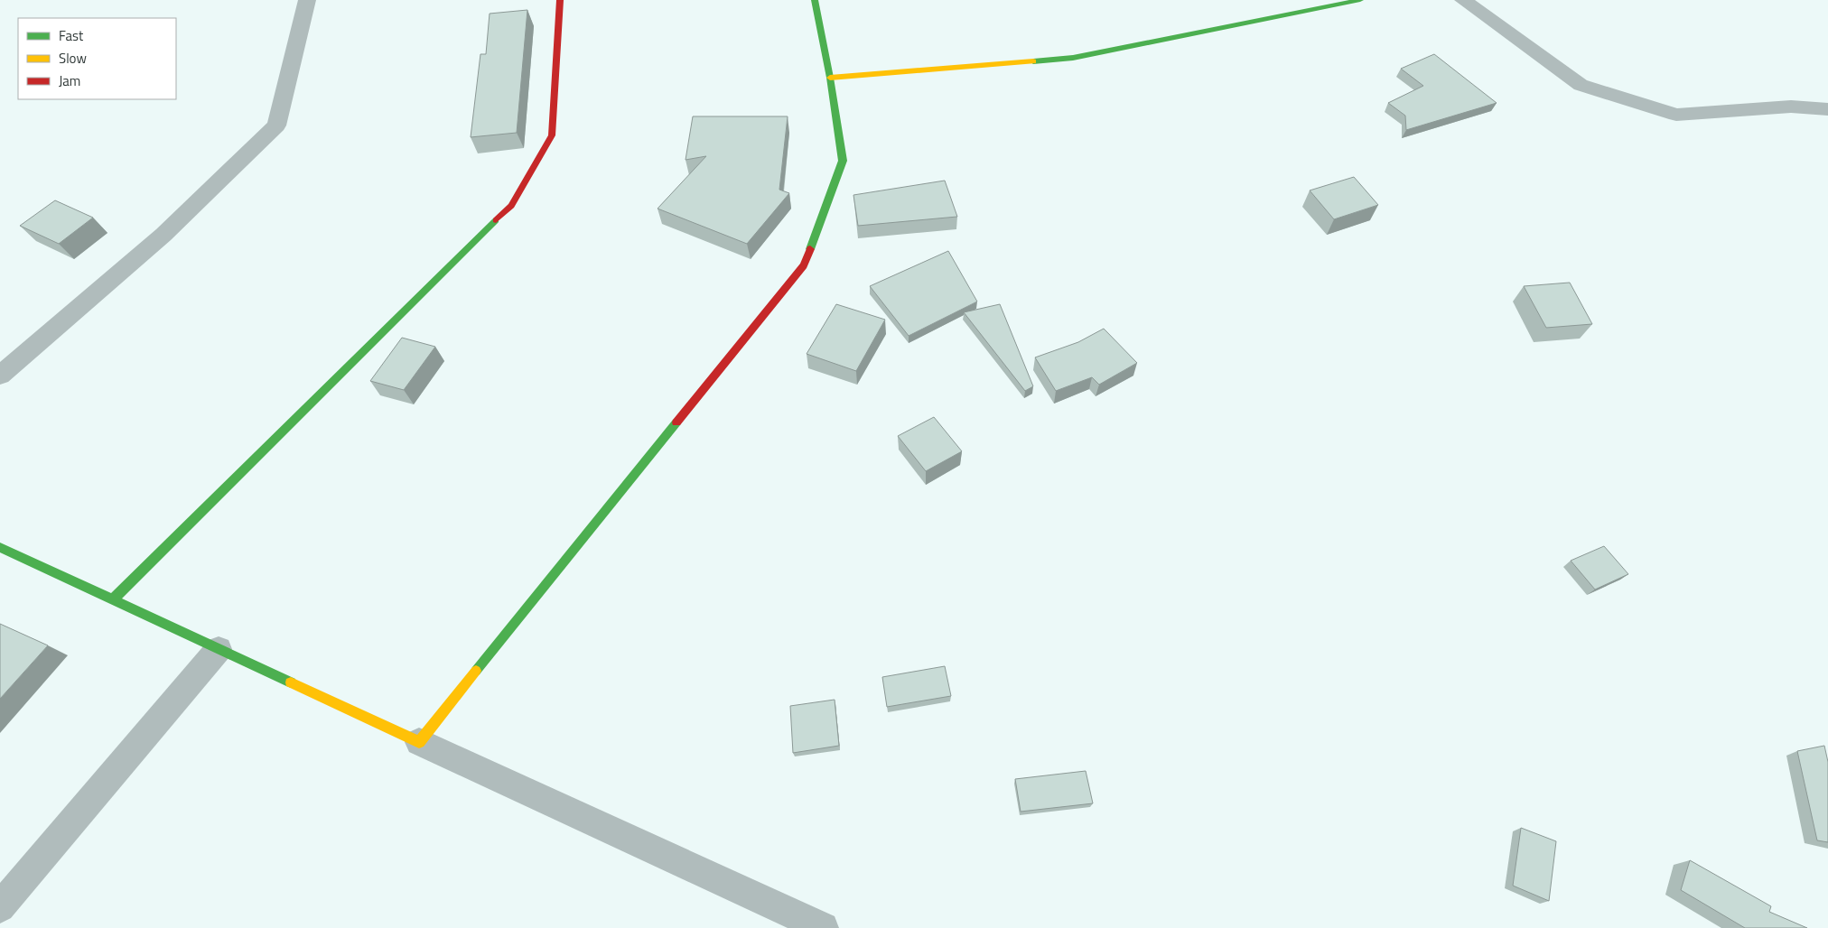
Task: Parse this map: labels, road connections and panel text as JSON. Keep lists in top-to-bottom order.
{
  "legend": ["Fast", "Slow", "Jam"]
}
